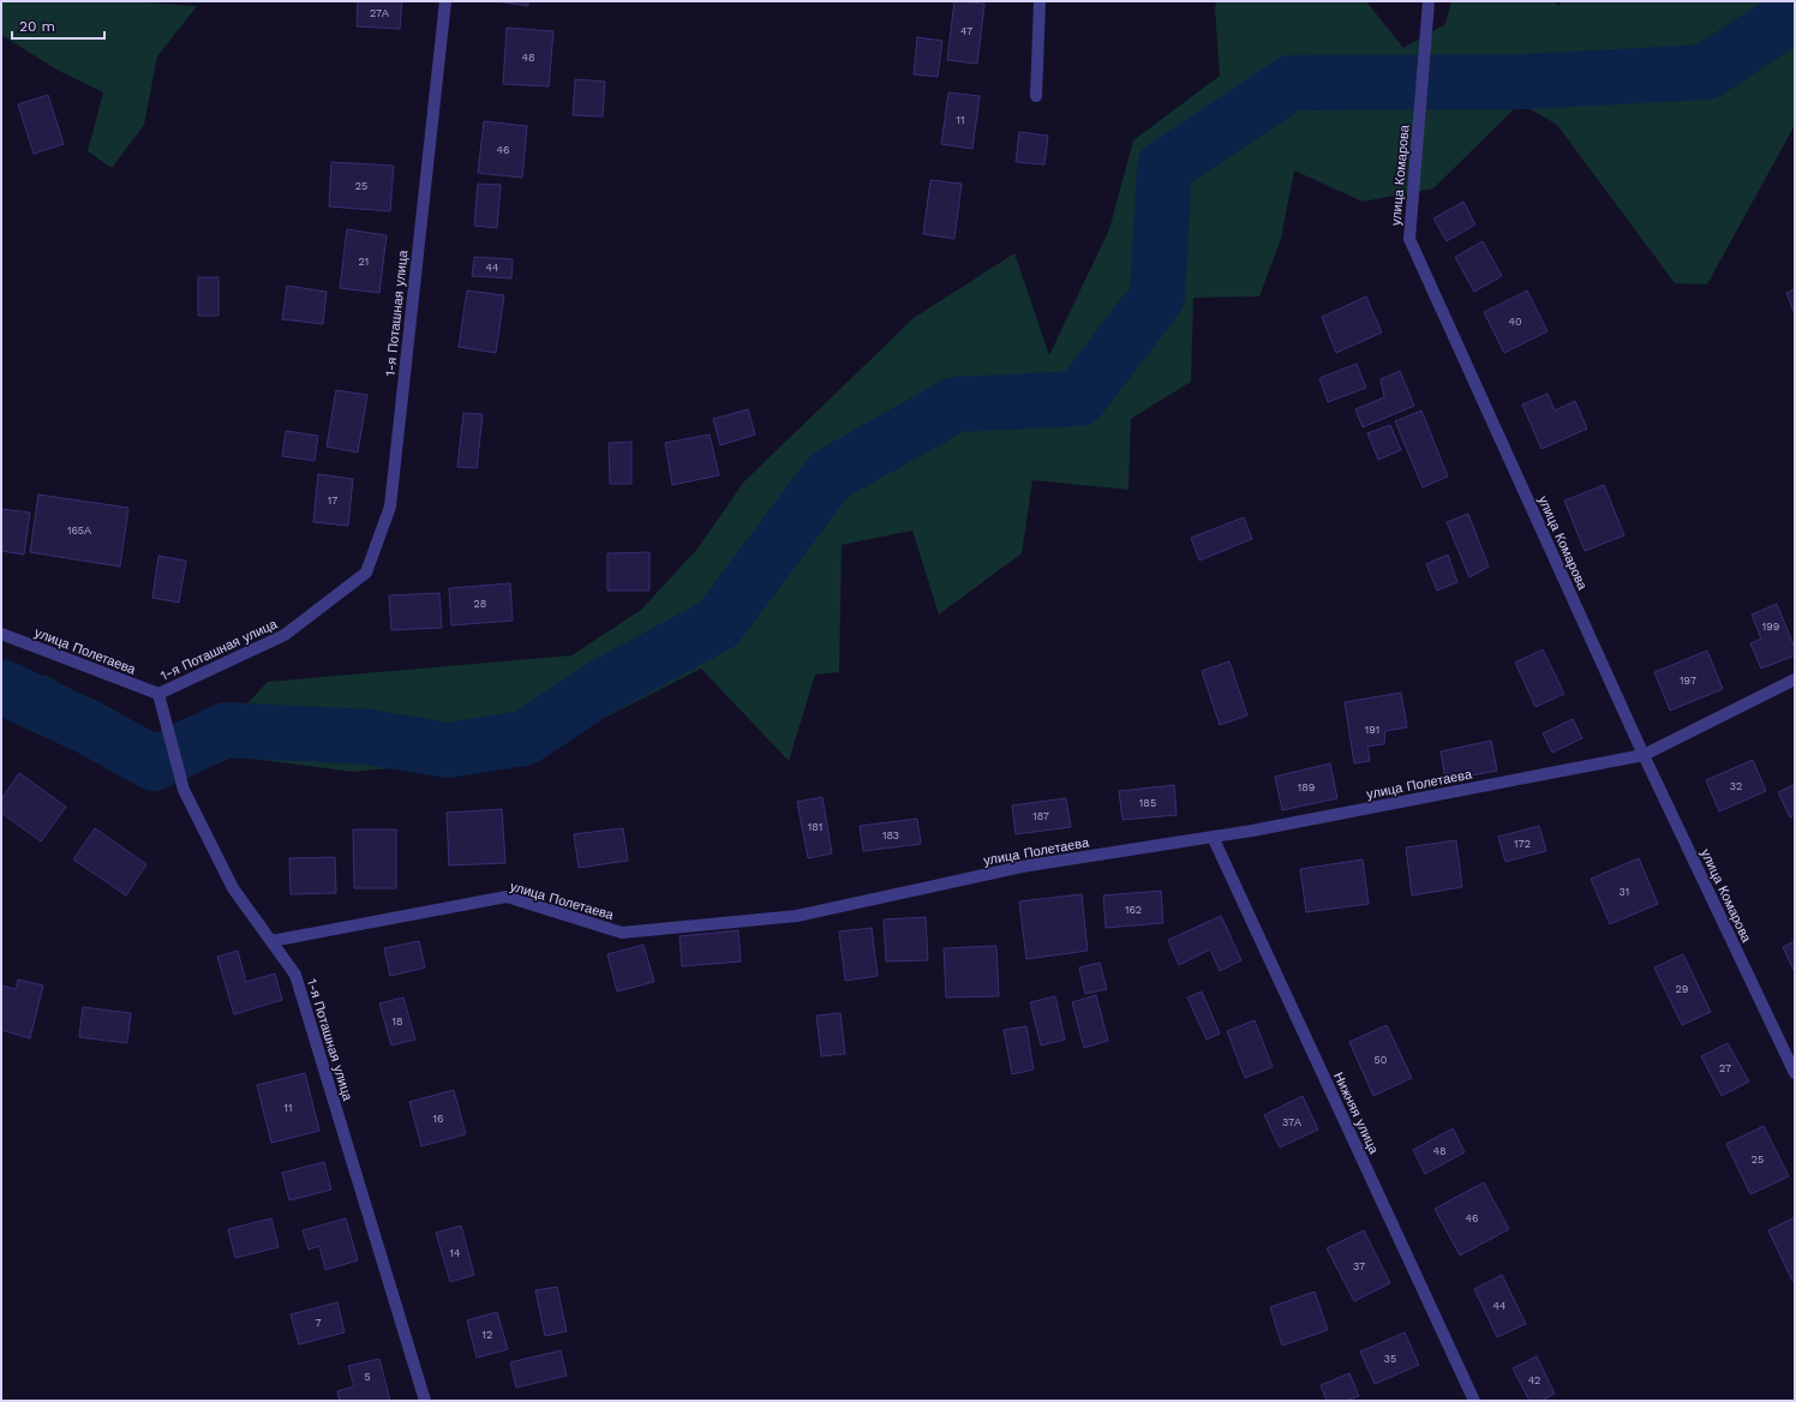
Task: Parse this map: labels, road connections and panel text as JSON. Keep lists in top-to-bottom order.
{
  "streets": {
    "street": [
      "улица Комарова",
      "1-я Поташная улица",
      "улица Полетаева",
      "Нижняя улица"
    ]
  },
  "crossings": [
    ["улица Комарова", "улица Полетаева"],
    ["1-я Поташная улица", "улица Полетаева"],
    ["улица Полетаева", "Нижняя улица"]
  ],
  "house_numbers": [
    "27А",
    "47",
    "48",
    "11",
    "46",
    "25",
    "21",
    "44",
    "40",
    "17",
    "165А",
    "28",
    "199",
    "197",
    "191",
    "32",
    "189",
    "185",
    "187",
    "181",
    "183",
    "172",
    "31",
    "162",
    "29",
    "18",
    "50",
    "27",
    "11",
    "16",
    "37А",
    "48",
    "25",
    "46",
    "14",
    "37",
    "44",
    "7",
    "12",
    "35",
    "5",
    "42"
  ],
  "scale_bar": "20 m"
}
